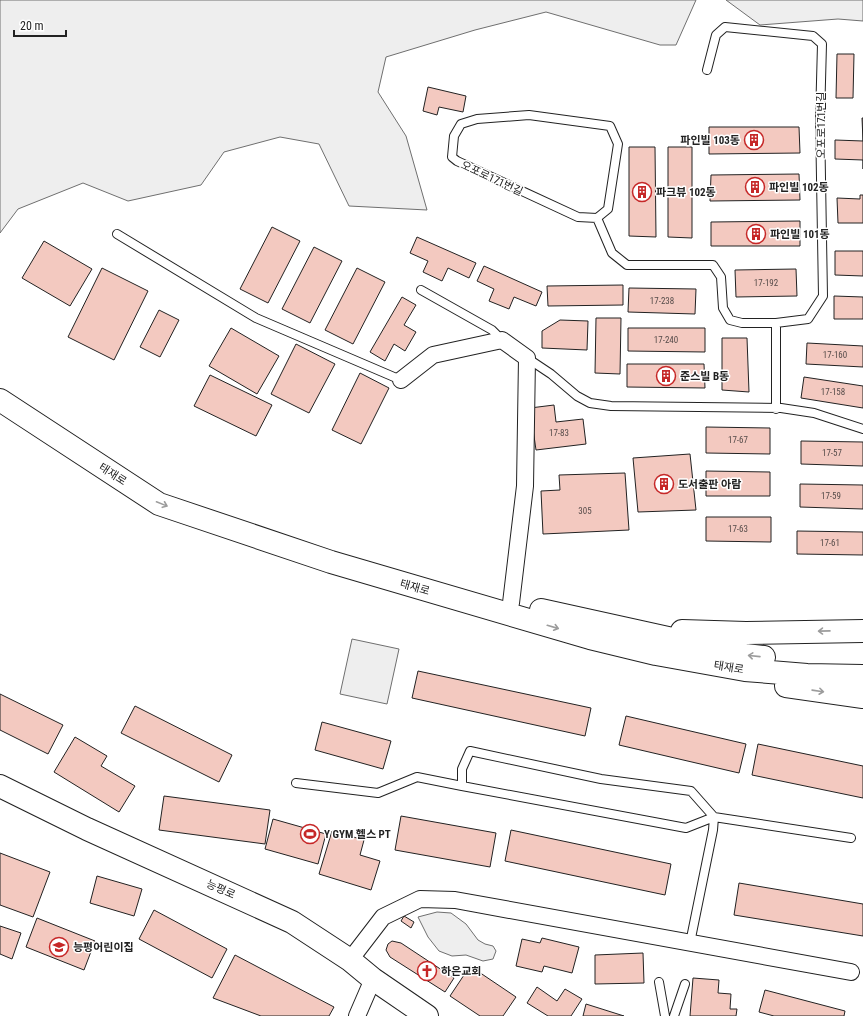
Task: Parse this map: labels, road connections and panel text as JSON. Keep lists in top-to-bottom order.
{
  "streets": {
    "main road": ["태재로", "능평로"],
    "lane": ["오포로171번길"]
  },
  "places": {
    "building": [
      "파인빌 103동",
      "파인빌 102동",
      "파크뷰 102동",
      "파인빌 101동",
      "준스빌 B동",
      "도서출판 아람"
    ],
    "sports": ["Y GYM 헬스 PT"],
    "school or university": ["능평어린이집"],
    "church": ["하은교회"]
  },
  "house_numbers": [
    "17-192",
    "17-238",
    "17-240",
    "17-160",
    "17-158",
    "17-83",
    "17-67",
    "17-57",
    "17-59",
    "305",
    "17-63",
    "17-61"
  ],
  "scale_bar": "20 m"
}
